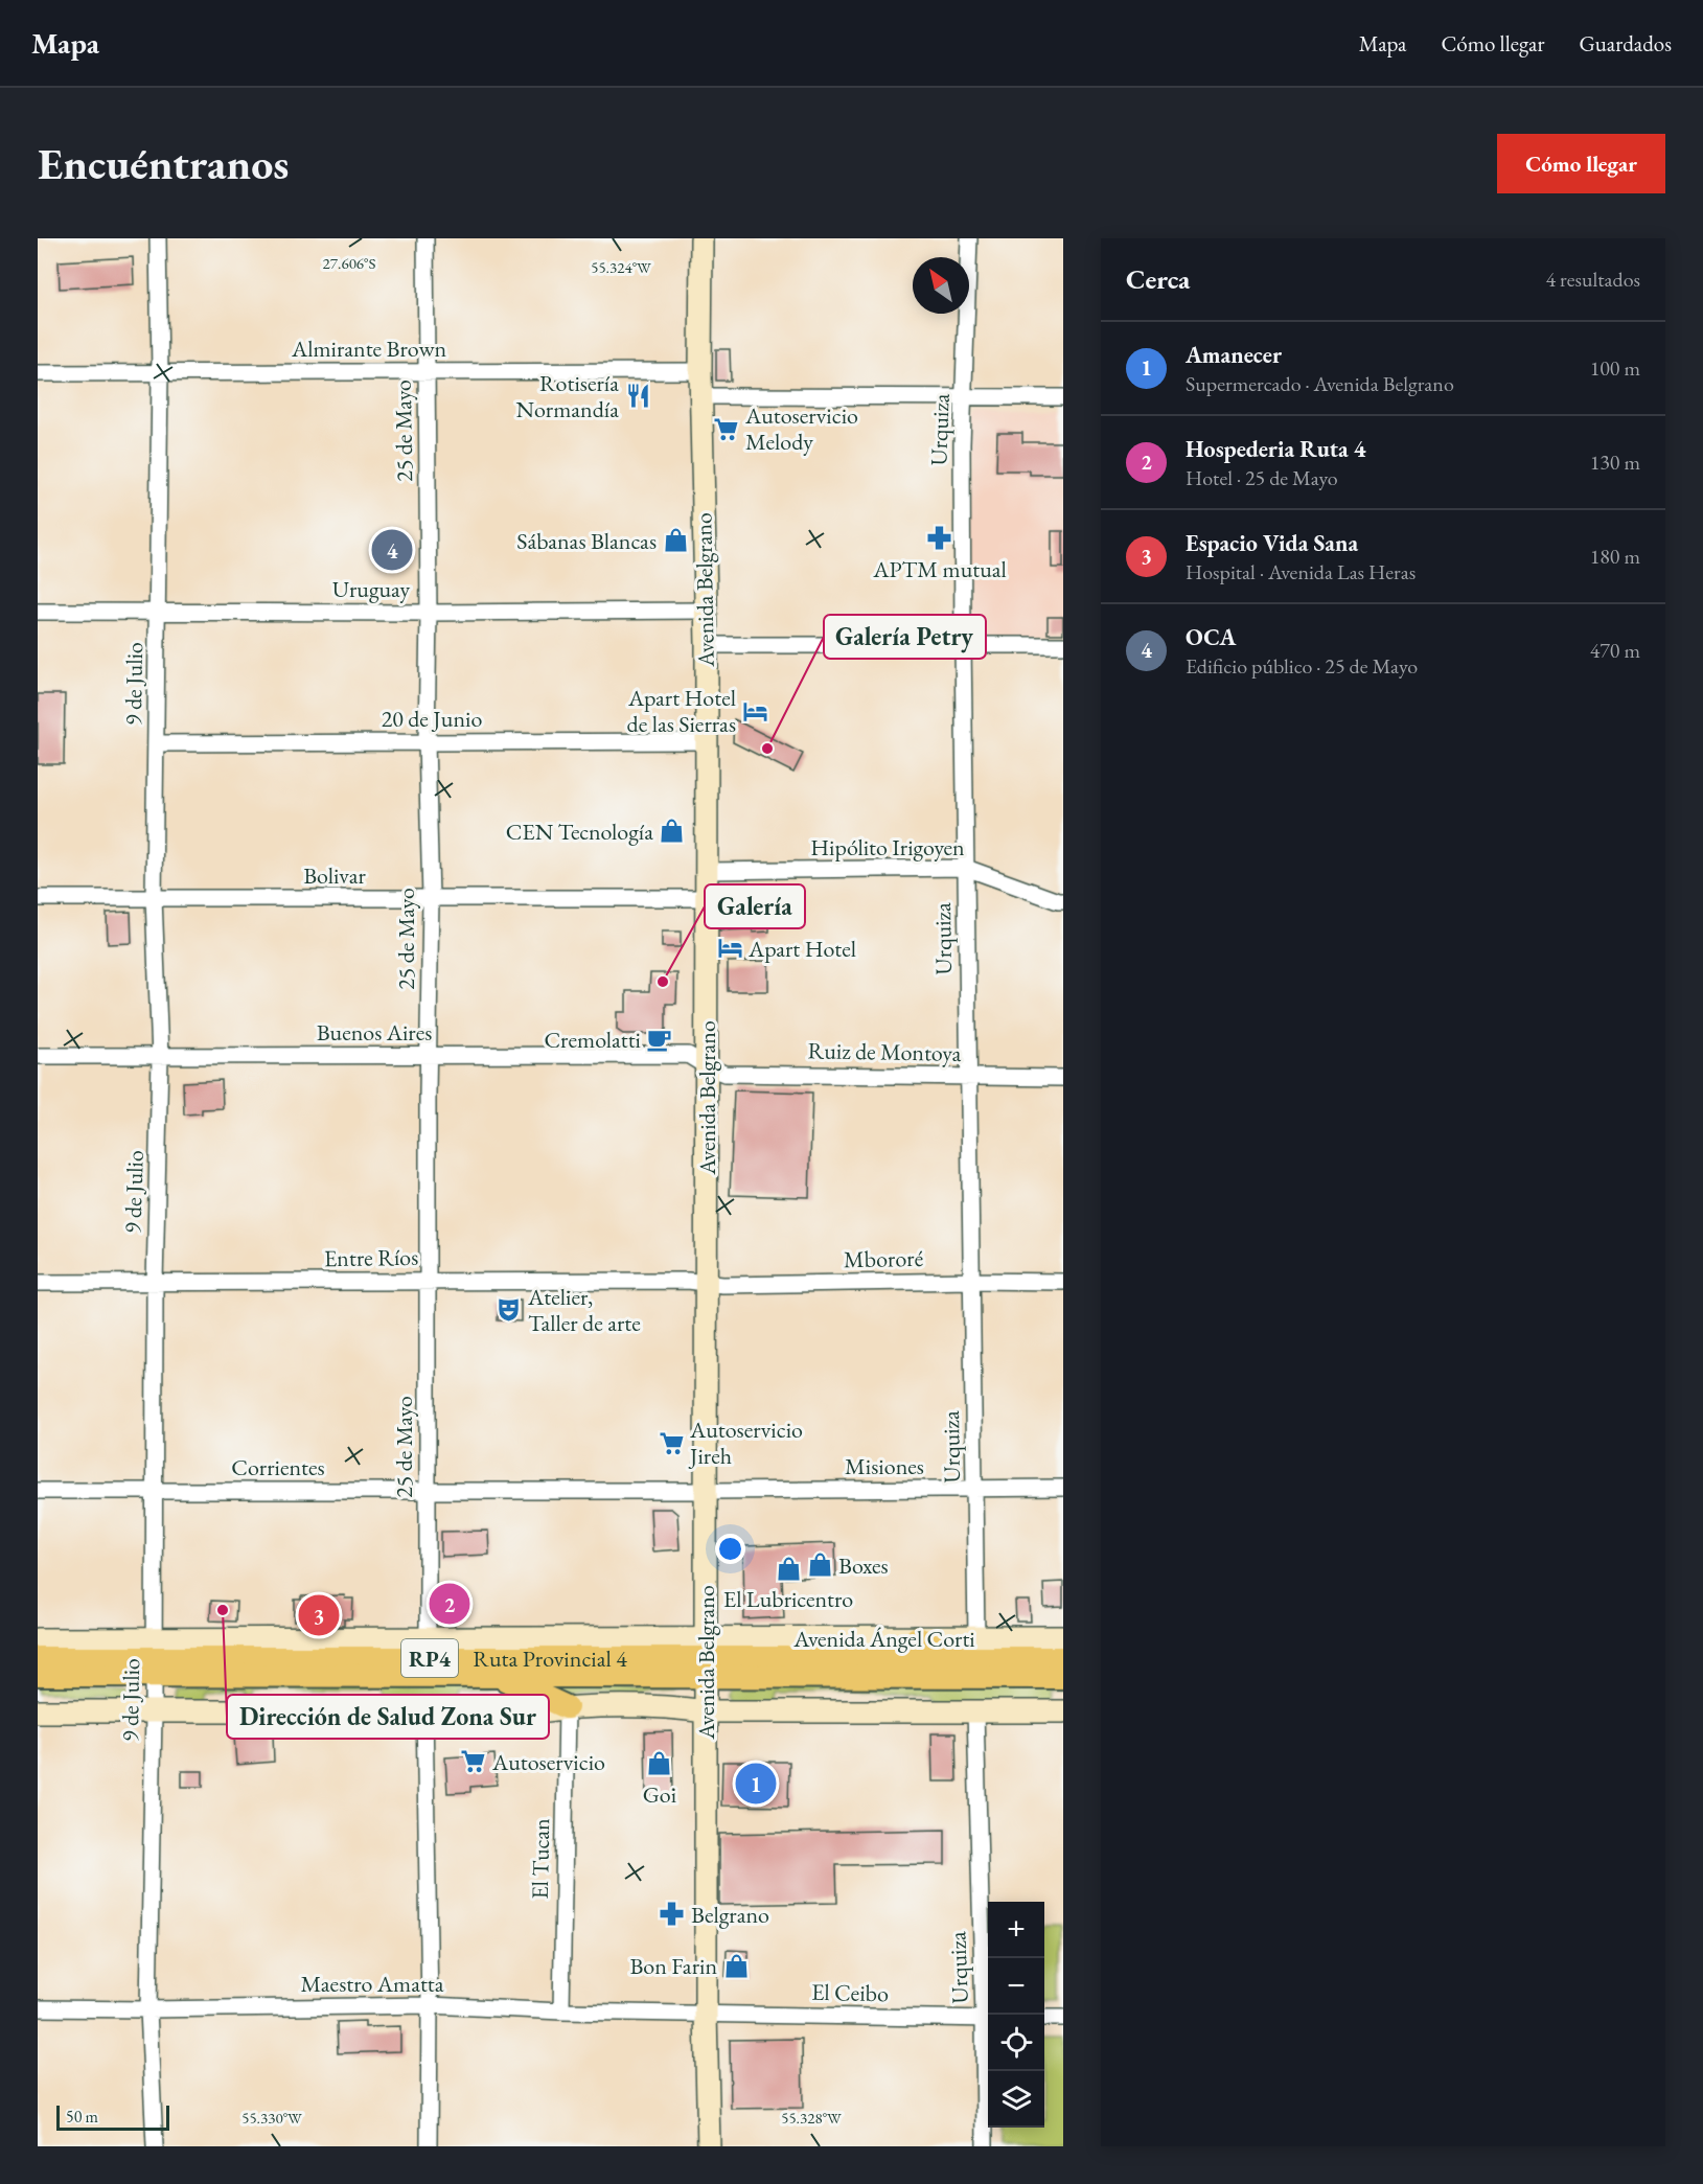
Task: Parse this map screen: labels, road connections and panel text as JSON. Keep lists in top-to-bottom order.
{
  "streets": {
    "main road": [
      "Avenida Belgrano",
      "Avenida Ángel Corti",
      "RP4",
      "Ruta Provincial 4"
    ],
    "street": [
      "Almirante Brown",
      "Urquiza",
      "25 de Mayo",
      "Uruguay",
      "9 de Julio",
      "20 de Junio",
      "Hipólito Irigoyen",
      "Bolivar",
      "Buenos Aires",
      "Ruiz de Montoya",
      "Entre Ríos",
      "Mbororé",
      "Misiones",
      "Corrientes",
      "El Tucan",
      "Maestro Amatta",
      "El Ceibo"
    ]
  },
  "crossings": [
    ["Almirante Brown", "25 de Mayo"],
    ["Almirante Brown", "Avenida Belgrano"],
    ["Almirante Brown", "9 de Julio"],
    ["Urquiza", "Hipólito Irigoyen"],
    ["Urquiza", "Ruiz de Montoya"],
    ["Urquiza", "Mbororé"],
    ["Urquiza", "Misiones"],
    ["Urquiza", "Avenida Ángel Corti"],
    ["Urquiza", "Ruta Provincial 4"],
    ["Urquiza", "El Ceibo"],
    ["25 de Mayo", "Uruguay"],
    ["25 de Mayo", "20 de Junio"],
    ["25 de Mayo", "Bolivar"],
    ["25 de Mayo", "Buenos Aires"],
    ["25 de Mayo", "Entre Ríos"],
    ["25 de Mayo", "Corrientes"],
    ["25 de Mayo", "Avenida Ángel Corti"],
    ["Uruguay", "Avenida Belgrano"],
    ["Uruguay", "9 de Julio"],
    ["Avenida Belgrano", "20 de Junio"],
    ["Avenida Belgrano", "Hipólito Irigoyen"],
    ["Avenida Belgrano", "Bolivar"],
    ["Avenida Belgrano", "Buenos Aires"],
    ["Avenida Belgrano", "Ruiz de Montoya"],
    ["Avenida Belgrano", "Entre Ríos"],
    ["Avenida Belgrano", "Mbororé"],
    ["Avenida Belgrano", "Misiones"],
    ["Avenida Belgrano", "Corrientes"],
    ["Avenida Belgrano", "Avenida Ángel Corti"],
    ["Avenida Belgrano", "Ruta Provincial 4"],
    ["Avenida Belgrano", "Maestro Amatta"],
    ["Avenida Belgrano", "El Ceibo"],
    ["9 de Julio", "20 de Junio"],
    ["9 de Julio", "Bolivar"],
    ["9 de Julio", "Buenos Aires"],
    ["9 de Julio", "Entre Ríos"],
    ["9 de Julio", "Corrientes"],
    ["9 de Julio", "Avenida Ángel Corti"],
    ["9 de Julio", "Ruta Provincial 4"],
    ["9 de Julio", "Maestro Amatta"],
    ["Buenos Aires", "Ruiz de Montoya"],
    ["Entre Ríos", "Mbororé"],
    ["Misiones", "Corrientes"],
    ["Avenida Ángel Corti", "Ruta Provincial 4"],
    ["El Tucan", "Maestro Amatta"],
    ["Maestro Amatta", "El Ceibo"]
  ],
  "places": {
    "restaurant": ["Rotisería Normandía"],
    "supermarket": ["Autoservicio Melody", "Autoservicio Jireh", "Autoservicio"],
    "pharmacy": ["APTM mutual", "Belgrano"],
    "shop": [
      "Sábanas Blancas",
      "CEN Tecnología",
      "Boxes",
      "El Lubricentro",
      "Goi",
      "Bon Farin"
    ],
    "hotel": ["Apart Hotel de las Sierras", "Apart Hotel"],
    "other": ["Galería Petry", "Galería", "Dirección de Salud Zona Sur"],
    "cafe": ["Cremolatti"],
    "theatre": ["Atelier, Taller de arte"]
  },
  "scale_bar": "50 m",
  "north": "top left",
  "page": {
    "header": "Mapa",
    "nav": ["Mapa", "Cómo llegar", "Guardados"],
    "buttons": "Cómo llegar",
    "title": "Encuéntranos",
    "heading": ["Cerca", "4 resultados"],
    "list": [
      {
        "mark": "1",
        "name": "Amanecer",
        "note": "Supermercado · Avenida Belgrano",
        "value": "100 m"
      },
      {
        "mark": "2",
        "name": "Hospederia Ruta 4",
        "note": "Hotel · 25 de Mayo",
        "value": "130 m"
      },
      {
        "mark": "3",
        "name": "Espacio Vida Sana",
        "note": "Hospital · Avenida Las Heras",
        "value": "180 m"
      },
      {
        "mark": "4",
        "name": "OCA",
        "note": "Edificio público · 25 de Mayo",
        "value": "470 m"
      }
    ],
    "pins": [
      "4",
      "2",
      "3",
      "1"
    ],
    "map_buttons": ["+", "−"],
    "scale": "50 m"
  },
  "coordinates": [
    "27.606°S",
    "55.324°W",
    "55.330°W",
    "55.328°W"
  ]
}
